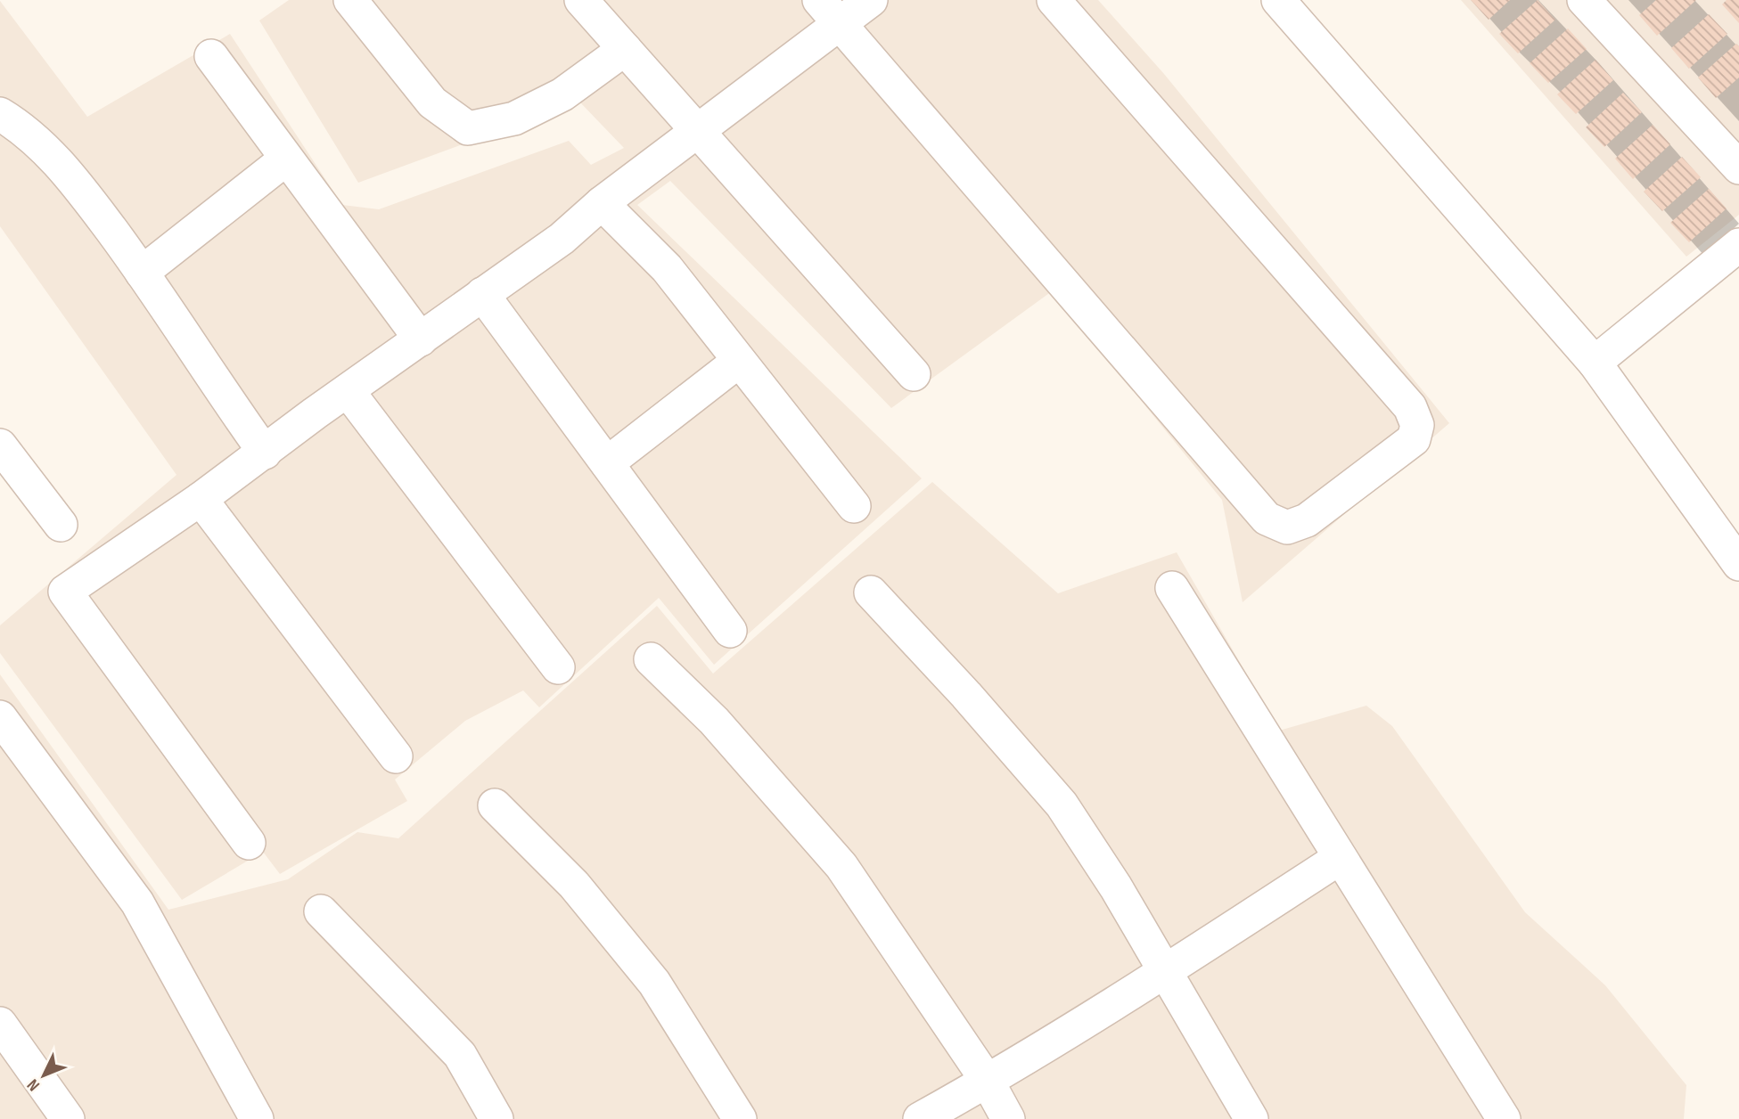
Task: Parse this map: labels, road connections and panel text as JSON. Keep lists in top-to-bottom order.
{
  "north": "bottom left"
}
